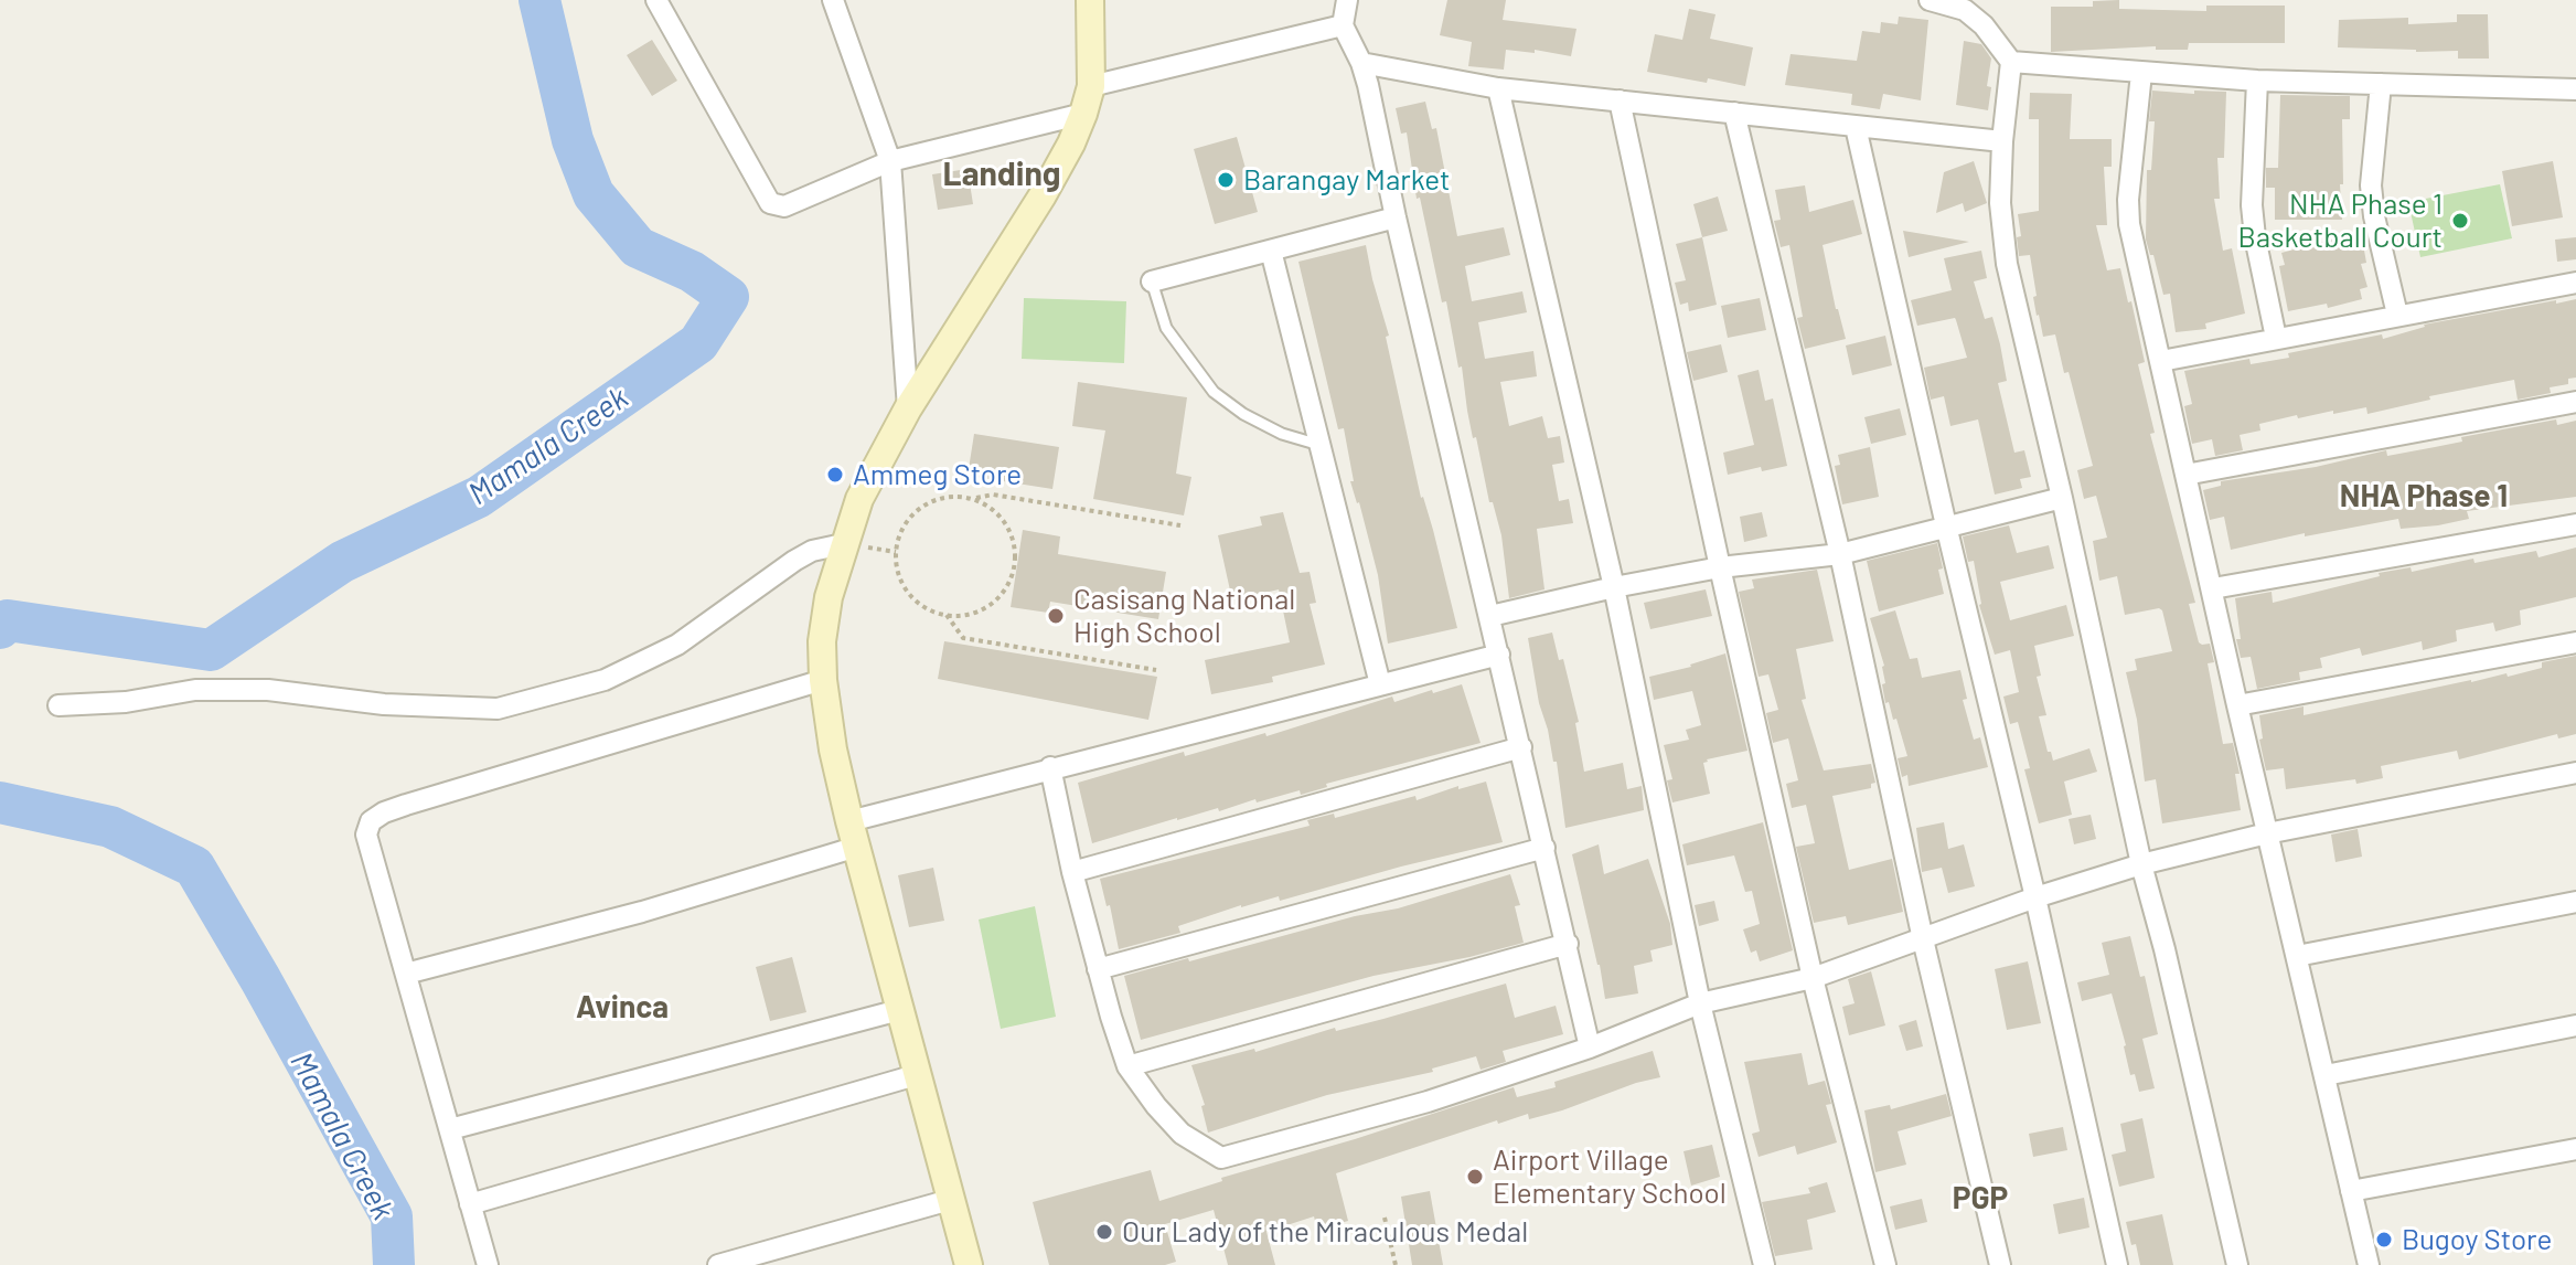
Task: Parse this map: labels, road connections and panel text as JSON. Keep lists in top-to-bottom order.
{
  "districts": [
    "Landing",
    "NHA Phase 1",
    "Avinca",
    "PGP"
  ],
  "water": ["Mamala Creek"],
  "places": [
    "Barangay Market",
    "NHA Phase 1 Basketball Court",
    "Ammeg Store",
    "Casisang National High School",
    "Airport Village Elementary School",
    "Our Lady of the Miraculous Medal",
    "Bugoy Store"
  ]
}
